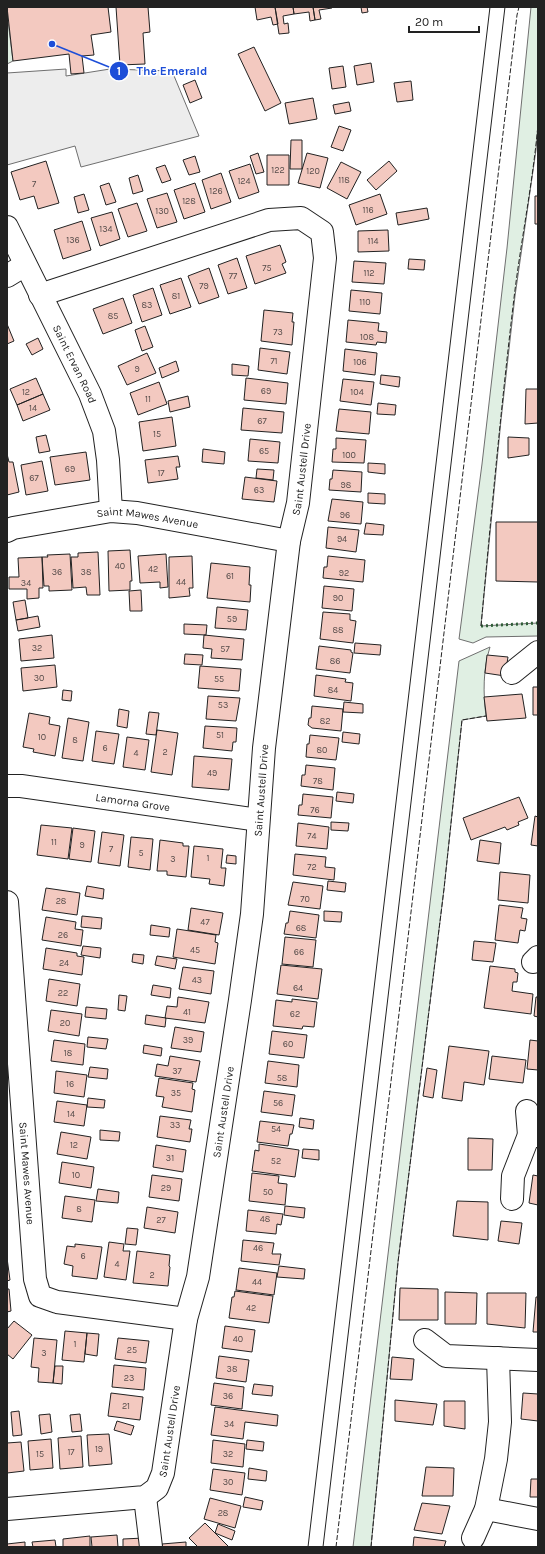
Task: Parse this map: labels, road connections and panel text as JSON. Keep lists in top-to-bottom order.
{
  "streets": {
    "street": [
      "Saint Ervan Road",
      "Saint Austell Drive",
      "Saint Mawes Avenue",
      "Lamorna Grove"
    ]
  },
  "crossings": [
    ["Saint Ervan Road", "Saint Austell Drive"],
    ["Saint Ervan Road", "Saint Mawes Avenue"],
    ["Saint Austell Drive", "Saint Mawes Avenue"],
    ["Saint Austell Drive", "Lamorna Grove"]
  ],
  "places": ["The Emerald"],
  "house_numbers": [
    "122",
    "120",
    "118",
    "124",
    "7",
    "126",
    "128",
    "116",
    "130",
    "134",
    "136",
    "114",
    "75",
    "112",
    "77",
    "79",
    "81",
    "110",
    "83",
    "85",
    "73",
    "108",
    "71",
    "106",
    "9",
    "69",
    "12",
    "104",
    "11",
    "14",
    "67",
    "15",
    "65",
    "100",
    "69",
    "17",
    "67",
    "98",
    "63",
    "96",
    "94",
    "40",
    "42",
    "36",
    "38",
    "92",
    "61",
    "44",
    "34",
    "90",
    "59",
    "88",
    "32",
    "57",
    "86",
    "30",
    "55",
    "84",
    "53",
    "82",
    "51",
    "10",
    "8",
    "6",
    "80",
    "2",
    "4",
    "49",
    "78",
    "76",
    "74",
    "11",
    "9",
    "7",
    "5",
    "1",
    "3",
    "72",
    "70",
    "28",
    "47",
    "68",
    "26",
    "45",
    "66",
    "24",
    "43",
    "64",
    "22",
    "41",
    "62",
    "20",
    "39",
    "60",
    "18",
    "37",
    "58",
    "16",
    "35",
    "56",
    "14",
    "33",
    "54",
    "12",
    "31",
    "52",
    "10",
    "29",
    "50",
    "8",
    "48",
    "27",
    "46",
    "6",
    "4",
    "2",
    "44",
    "42",
    "40",
    "1",
    "25",
    "3",
    "38",
    "23",
    "36",
    "21",
    "34",
    "19",
    "17",
    "15",
    "32",
    "30",
    "28"
  ],
  "scale_bar": "20 m"
}
